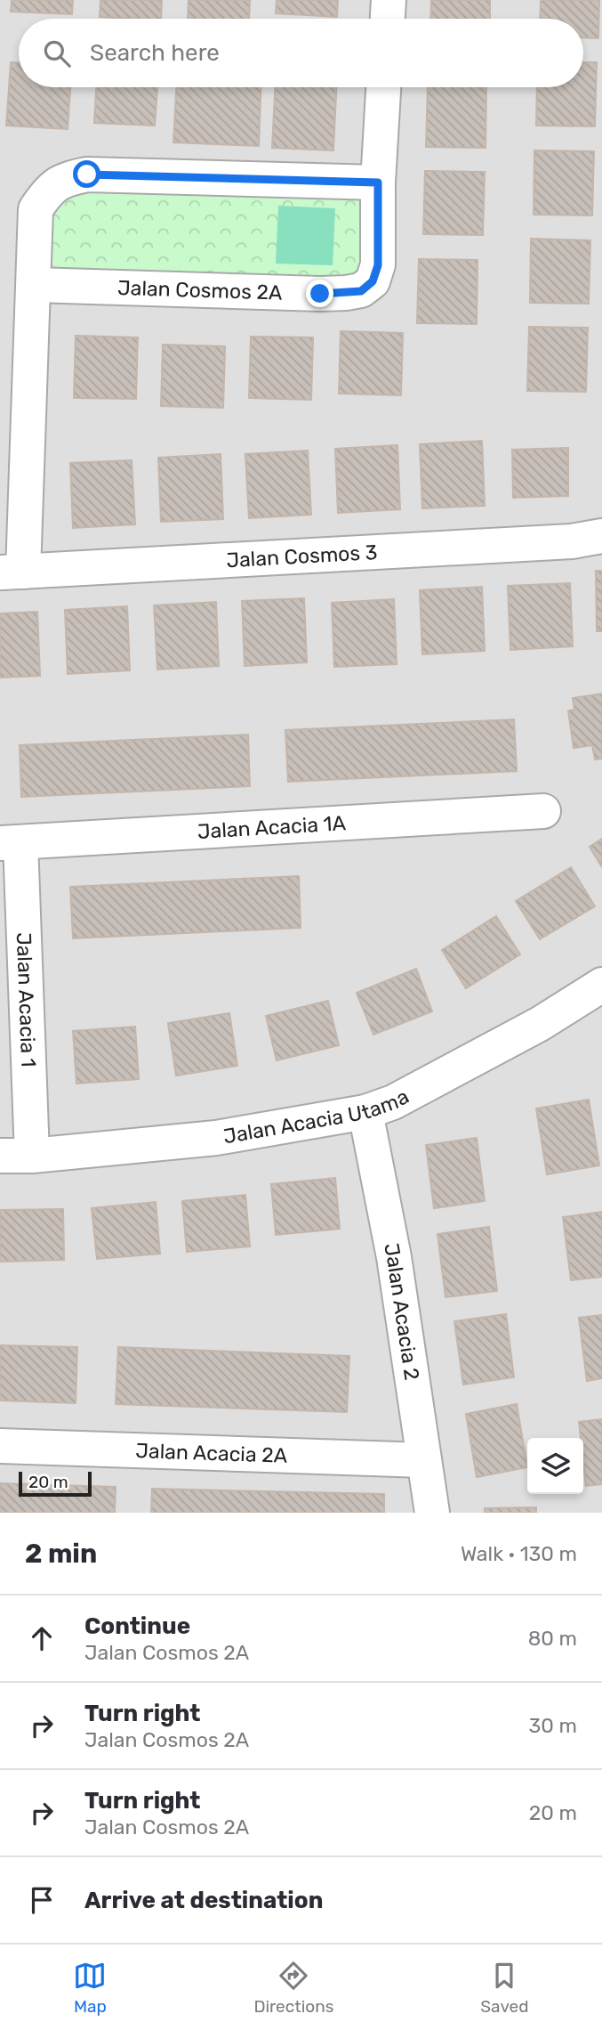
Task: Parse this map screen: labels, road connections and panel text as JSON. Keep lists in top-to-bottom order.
{
  "streets": {
    "street": [
      "Jalan Cosmos 2A",
      "Jalan Cosmos 3",
      "Jalan Acacia 1A",
      "Jalan Acacia 1",
      "Jalan Acacia Utama",
      "Jalan Acacia 2",
      "Jalan Acacia 2A"
    ]
  },
  "crossings": [
    ["Jalan Acacia 1A", "Jalan Acacia 1"],
    ["Jalan Acacia 1", "Jalan Acacia Utama"],
    ["Jalan Acacia Utama", "Jalan Acacia 2"],
    ["Jalan Acacia 2", "Jalan Acacia 2A"]
  ],
  "scale_bar": "20 m",
  "page": {
    "search": "Search here",
    "scale": "20 m",
    "heading": ["2 min", "Walk · 130 m"],
    "list": [
      ["Continue", "Jalan Cosmos 2A", "80 m"],
      ["Turn right", "Jalan Cosmos 2A", "30 m"],
      ["Turn right", "Jalan Cosmos 2A", "20 m"],
      "Arrive at destination"
    ],
    "nav": ["Map", "Directions", "Saved"]
  }
}
